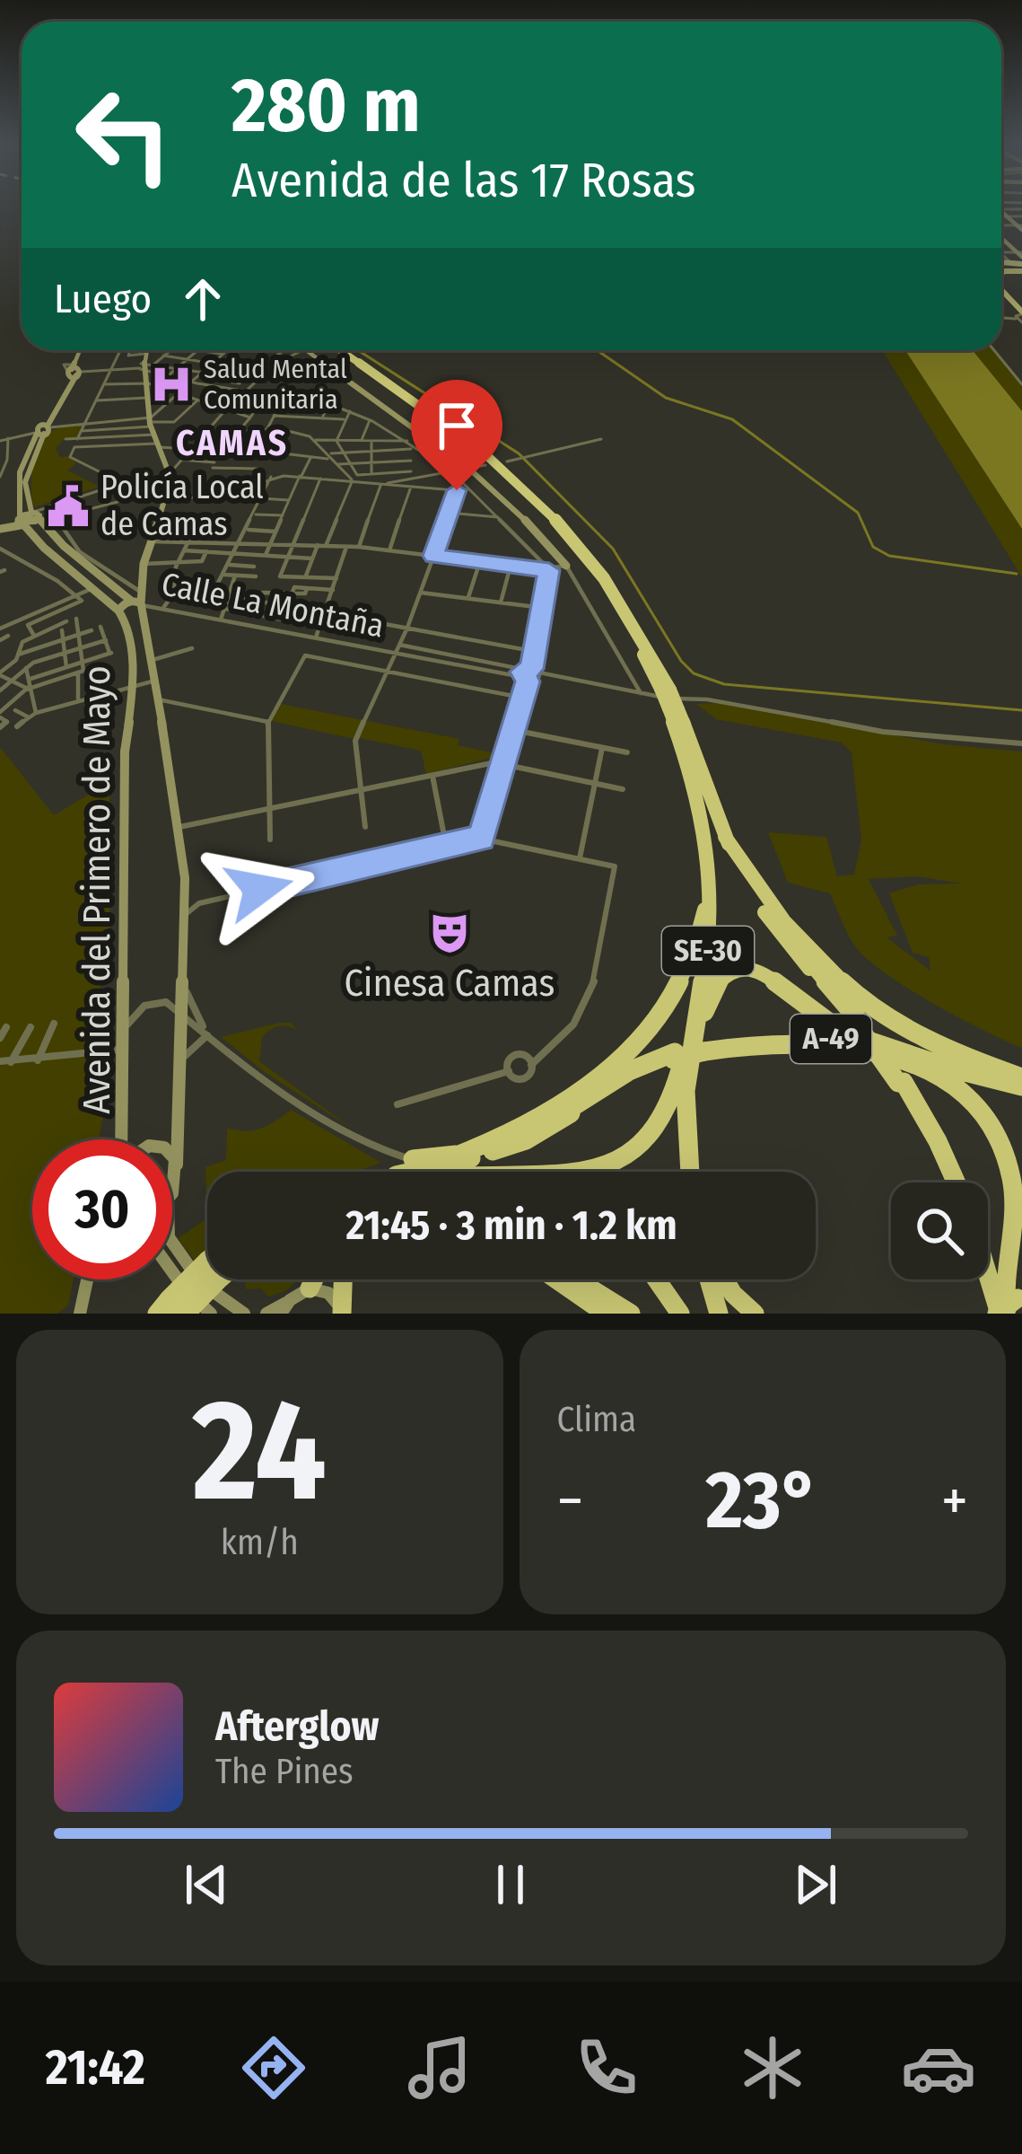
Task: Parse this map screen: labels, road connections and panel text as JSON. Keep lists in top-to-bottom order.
{
  "streets": {
    "highway": ["SE-30", "A-49"],
    "main road": ["Avenida del Primero de Mayo"],
    "street": ["Calle La Montaña"]
  },
  "districts": ["CAMAS"],
  "places": {
    "hospital": ["Salud Mental Comunitaria"],
    "public building": ["Policía Local de Camas"],
    "theatre": ["Cinesa Camas"]
  },
  "page": {
    "turn": ["280 m", "Avenida de las 17 Rosas"],
    "then": "Luego",
    "limit": "30",
    "trip": "21:45 · 3 min · 1.2 km",
    "tile": [
      ["24", "km/h"],
      "Clima"
    ],
    "heat": ["−", "23°", "+"],
    "song": ["Afterglow", "The Pines"],
    "tabs": "21:42"
  }
}
